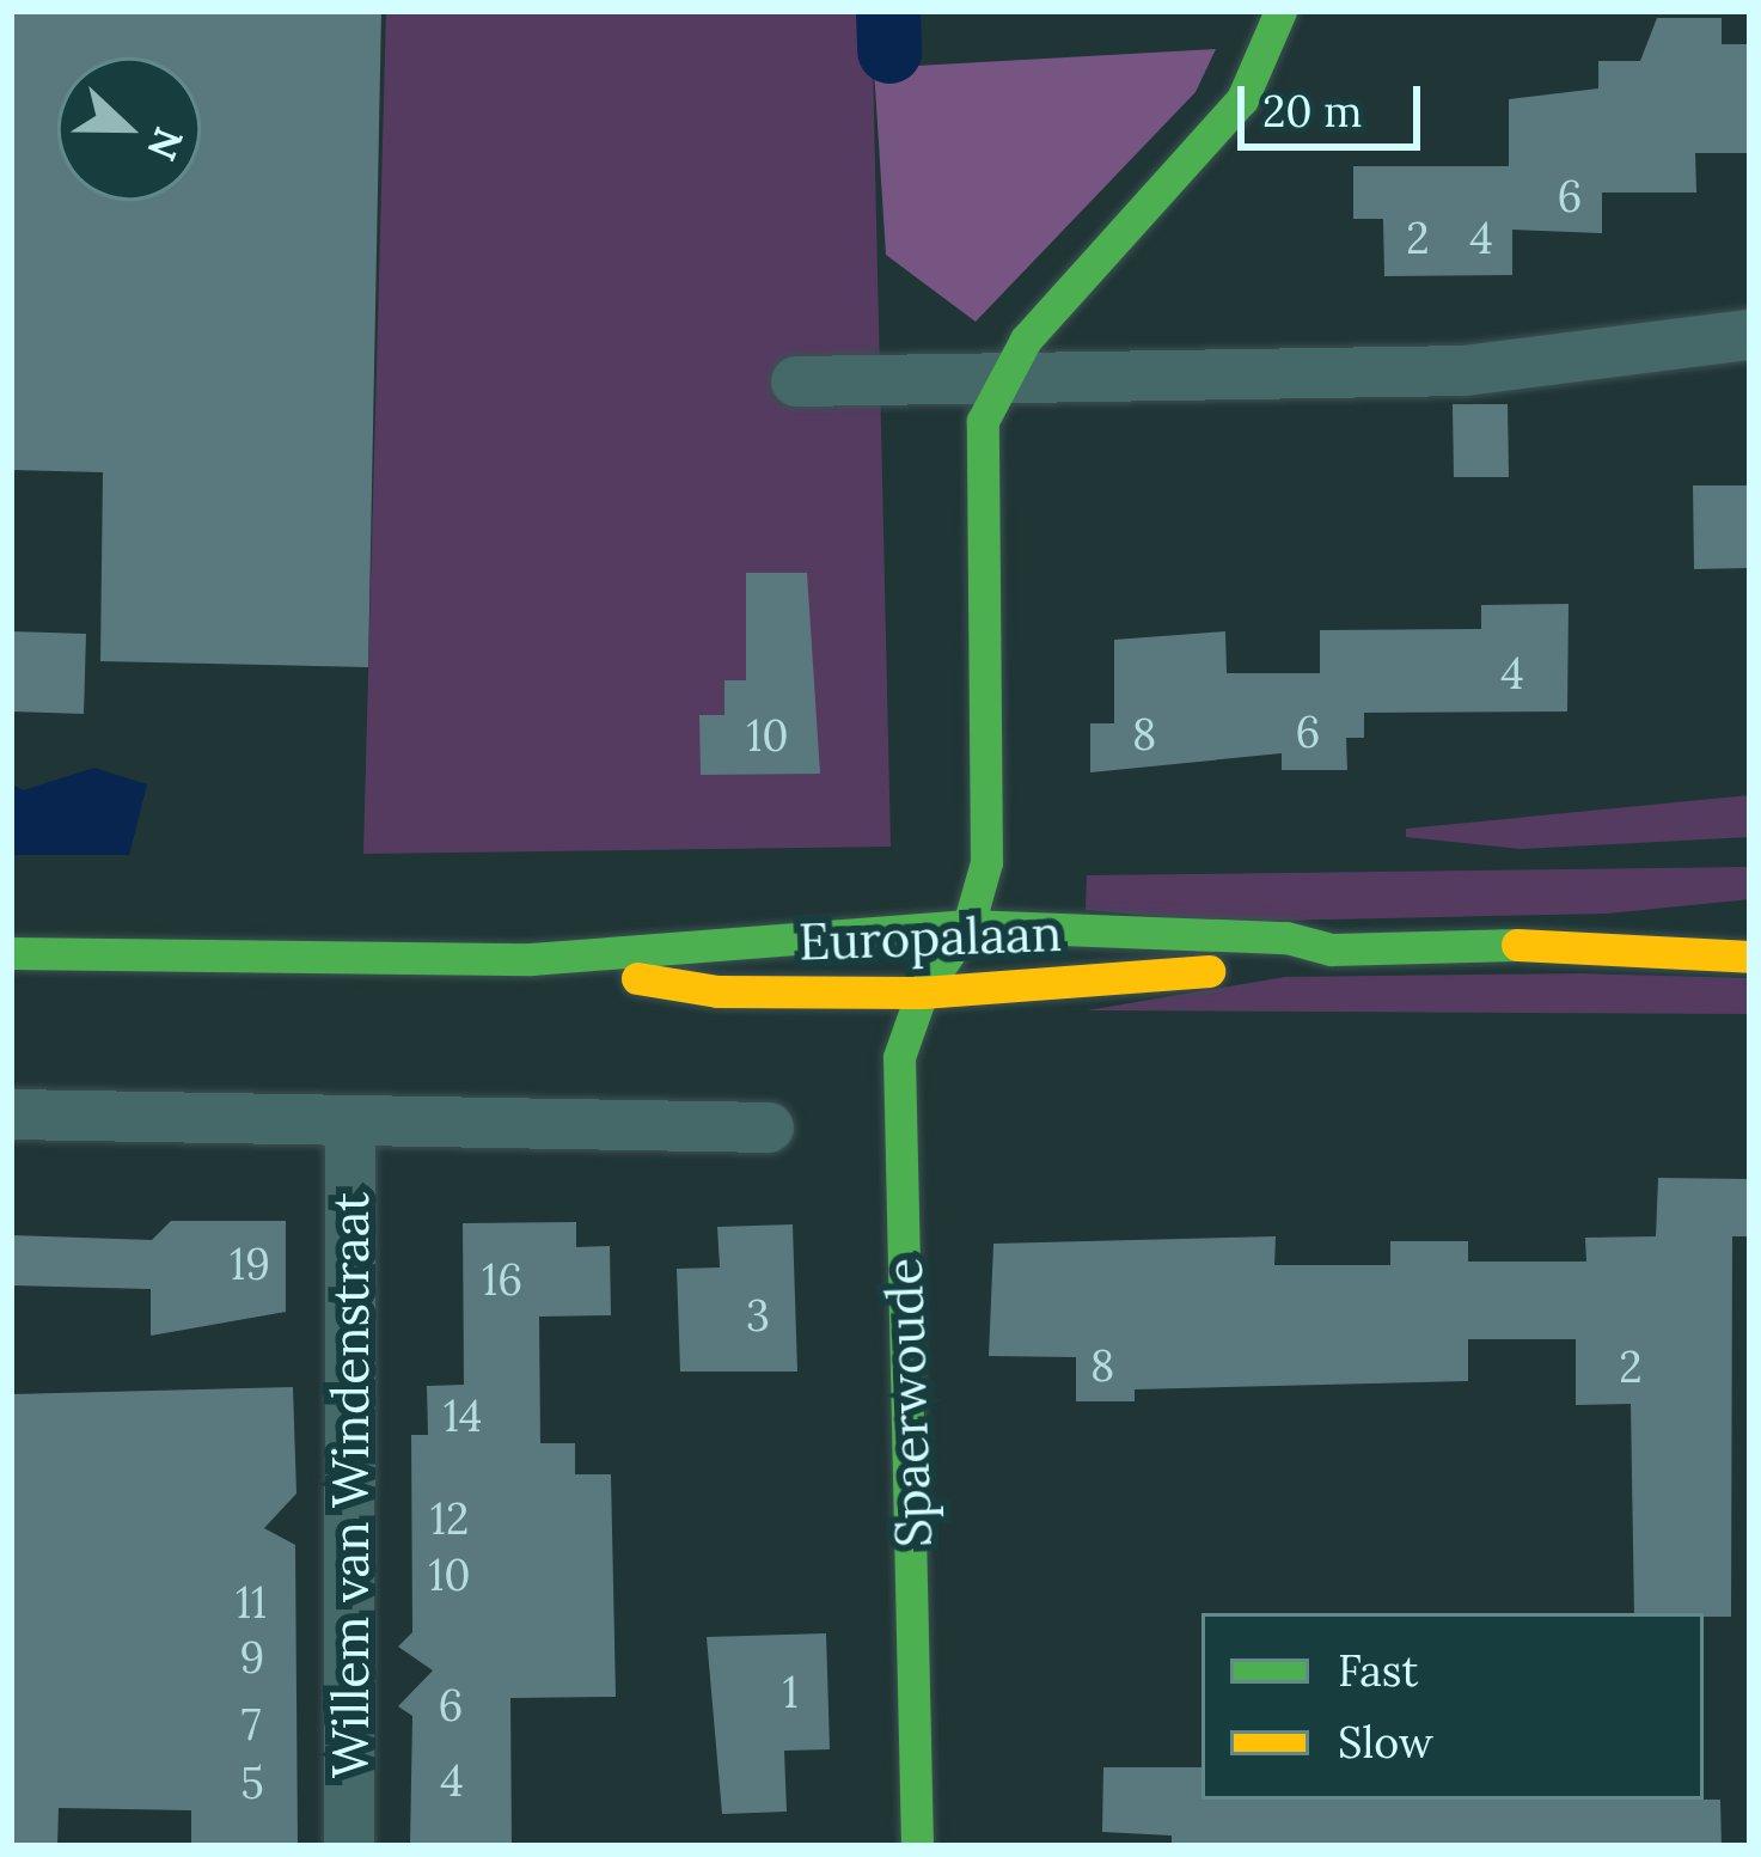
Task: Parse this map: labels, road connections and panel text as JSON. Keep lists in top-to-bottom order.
{
  "streets": {
    "main road": ["Europalaan", "Spaerwoude"],
    "street": ["Willem van Windenstraat"]
  },
  "crossings": [
    ["Europalaan", "Spaerwoude"]
  ],
  "house_numbers": [
    "6",
    "2",
    "4",
    "4",
    "6",
    "8",
    "10",
    "19",
    "16",
    "3",
    "8",
    "2",
    "14",
    "12",
    "10",
    "11",
    "9",
    "1",
    "6",
    "7",
    "4",
    "5"
  ],
  "legend": ["Fast", "Slow"],
  "scale_bar": "20 m",
  "north": "right"
}
